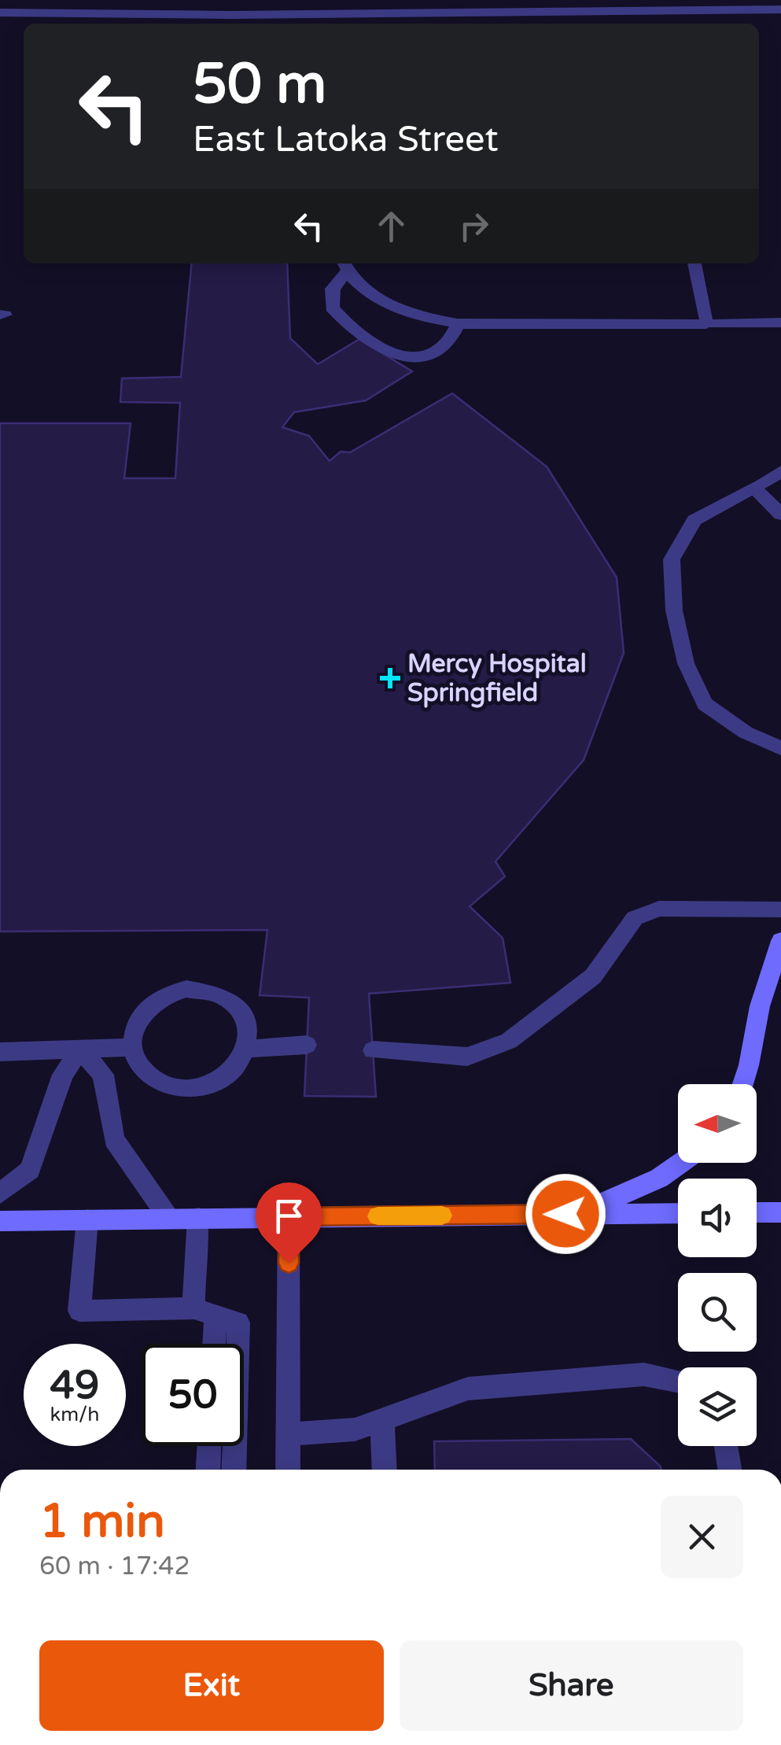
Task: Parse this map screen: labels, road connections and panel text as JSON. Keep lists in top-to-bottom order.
{
  "places": {
    "health": ["Mercy Hospital Springfield"]
  },
  "north": "left",
  "page": {
    "turn": ["50 m", "East Latoka Street"],
    "speed": "49 km/h",
    "limit": "50",
    "heading": ["1 min", "60 m · 17:42"],
    "buttons": ["Exit", "Share"]
  }
}
